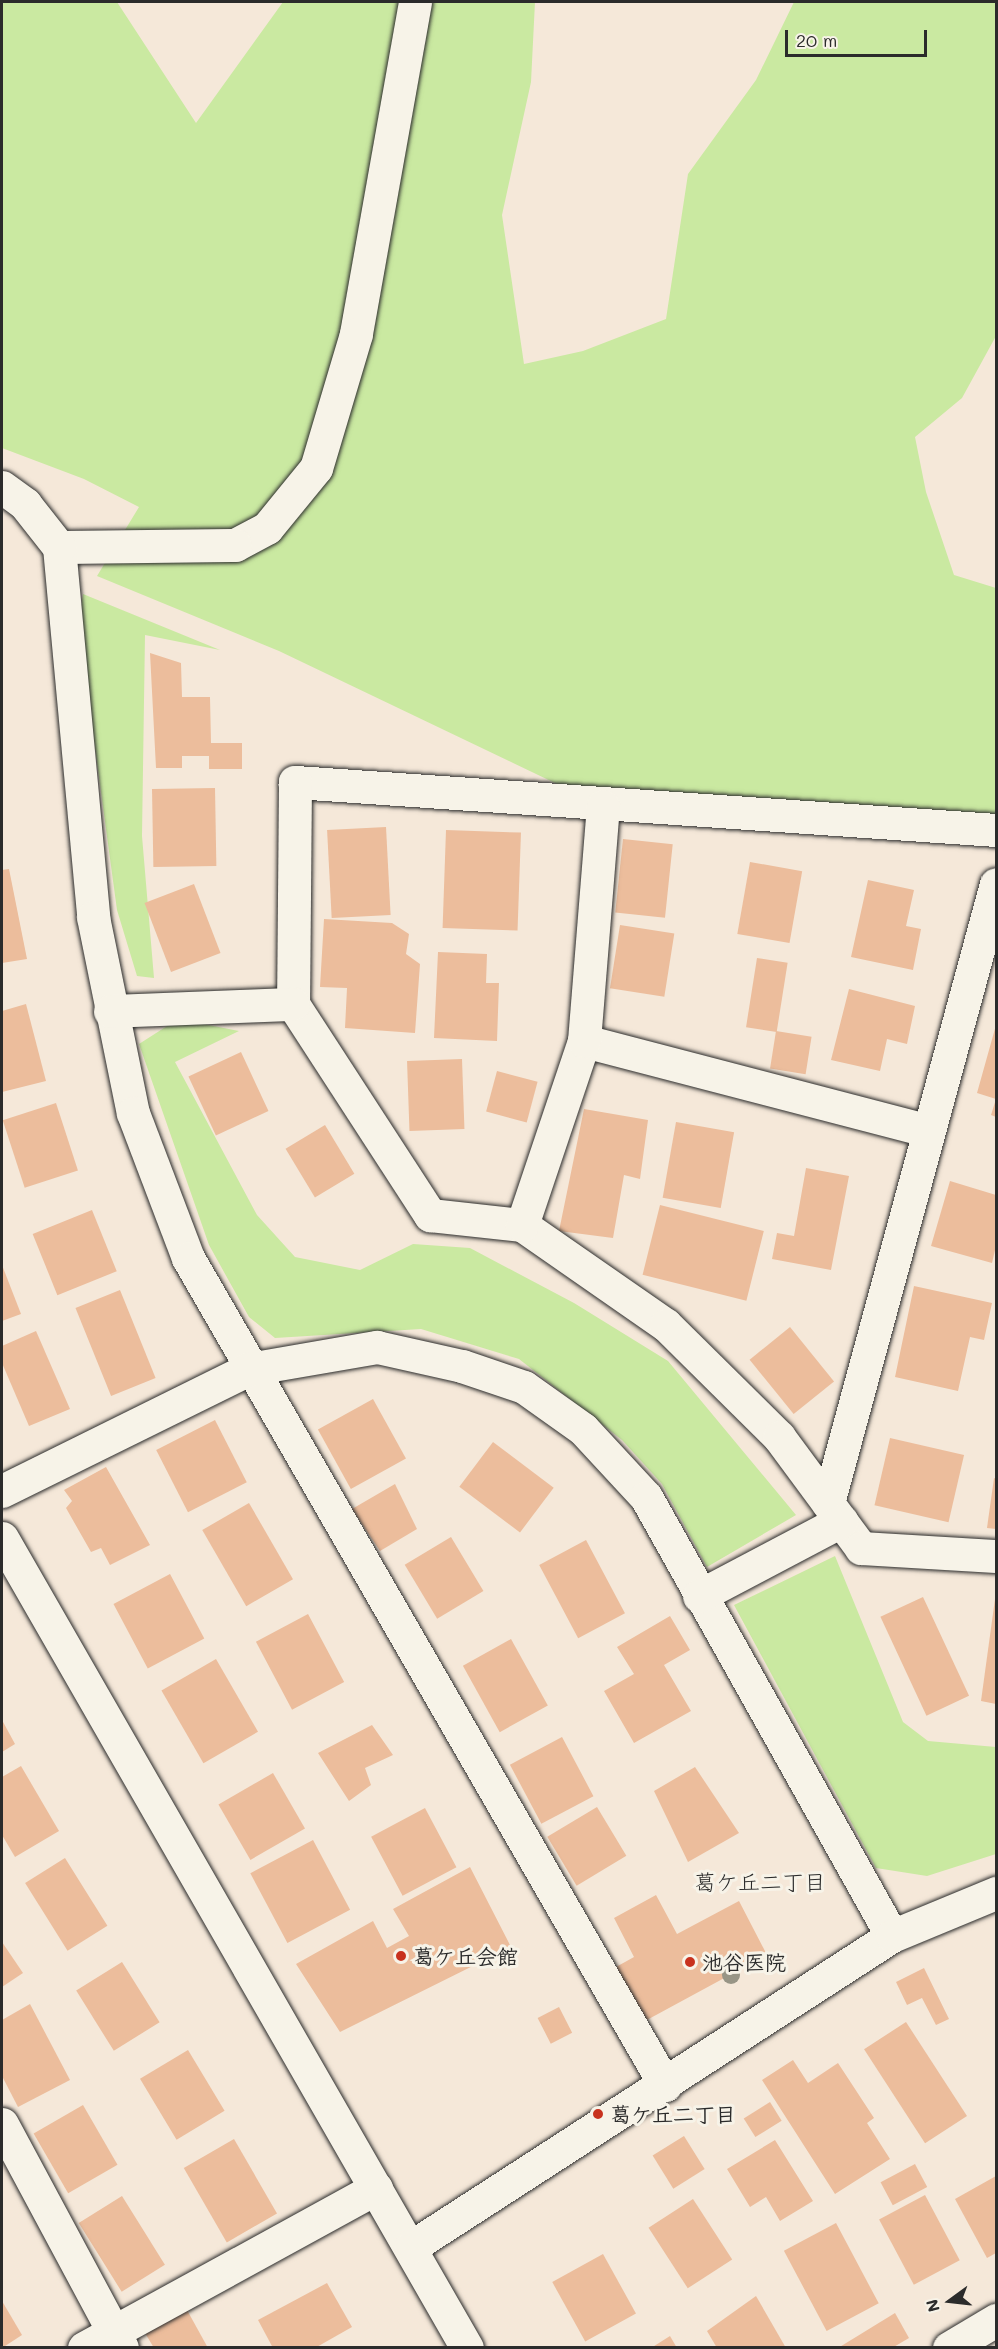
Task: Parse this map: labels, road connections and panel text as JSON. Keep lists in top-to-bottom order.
{
  "districts": ["葛ケ丘二丁目"],
  "places": ["葛ケ丘会館", "池谷医院", "葛ケ丘二丁目"],
  "scale_bar": "20 m",
  "north": "left"
}
